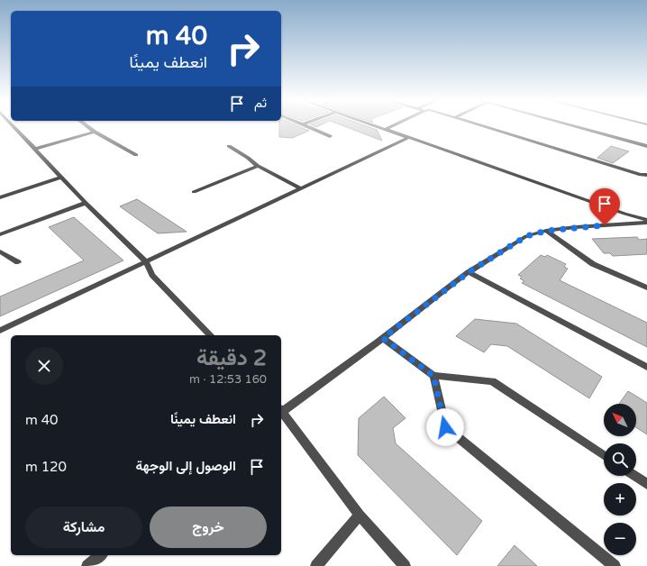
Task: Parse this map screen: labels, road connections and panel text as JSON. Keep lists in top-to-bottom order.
{
  "north": "top left",
  "page": {
    "turn": ["40 m", "انعطف يمينًا"],
    "then": "ثم",
    "heading": ["2 دقيقة", "160 m · 12:53"],
    "list": [
      {
        "name": "انعطف يمينًا",
        "value": "40 m"
      },
      {
        "name": "الوصول إلى الوجهة",
        "value": "120 m"
      }
    ],
    "map_buttons": ["+", "−"],
    "buttons": ["خروج", "مشاركة"]
  }
}
